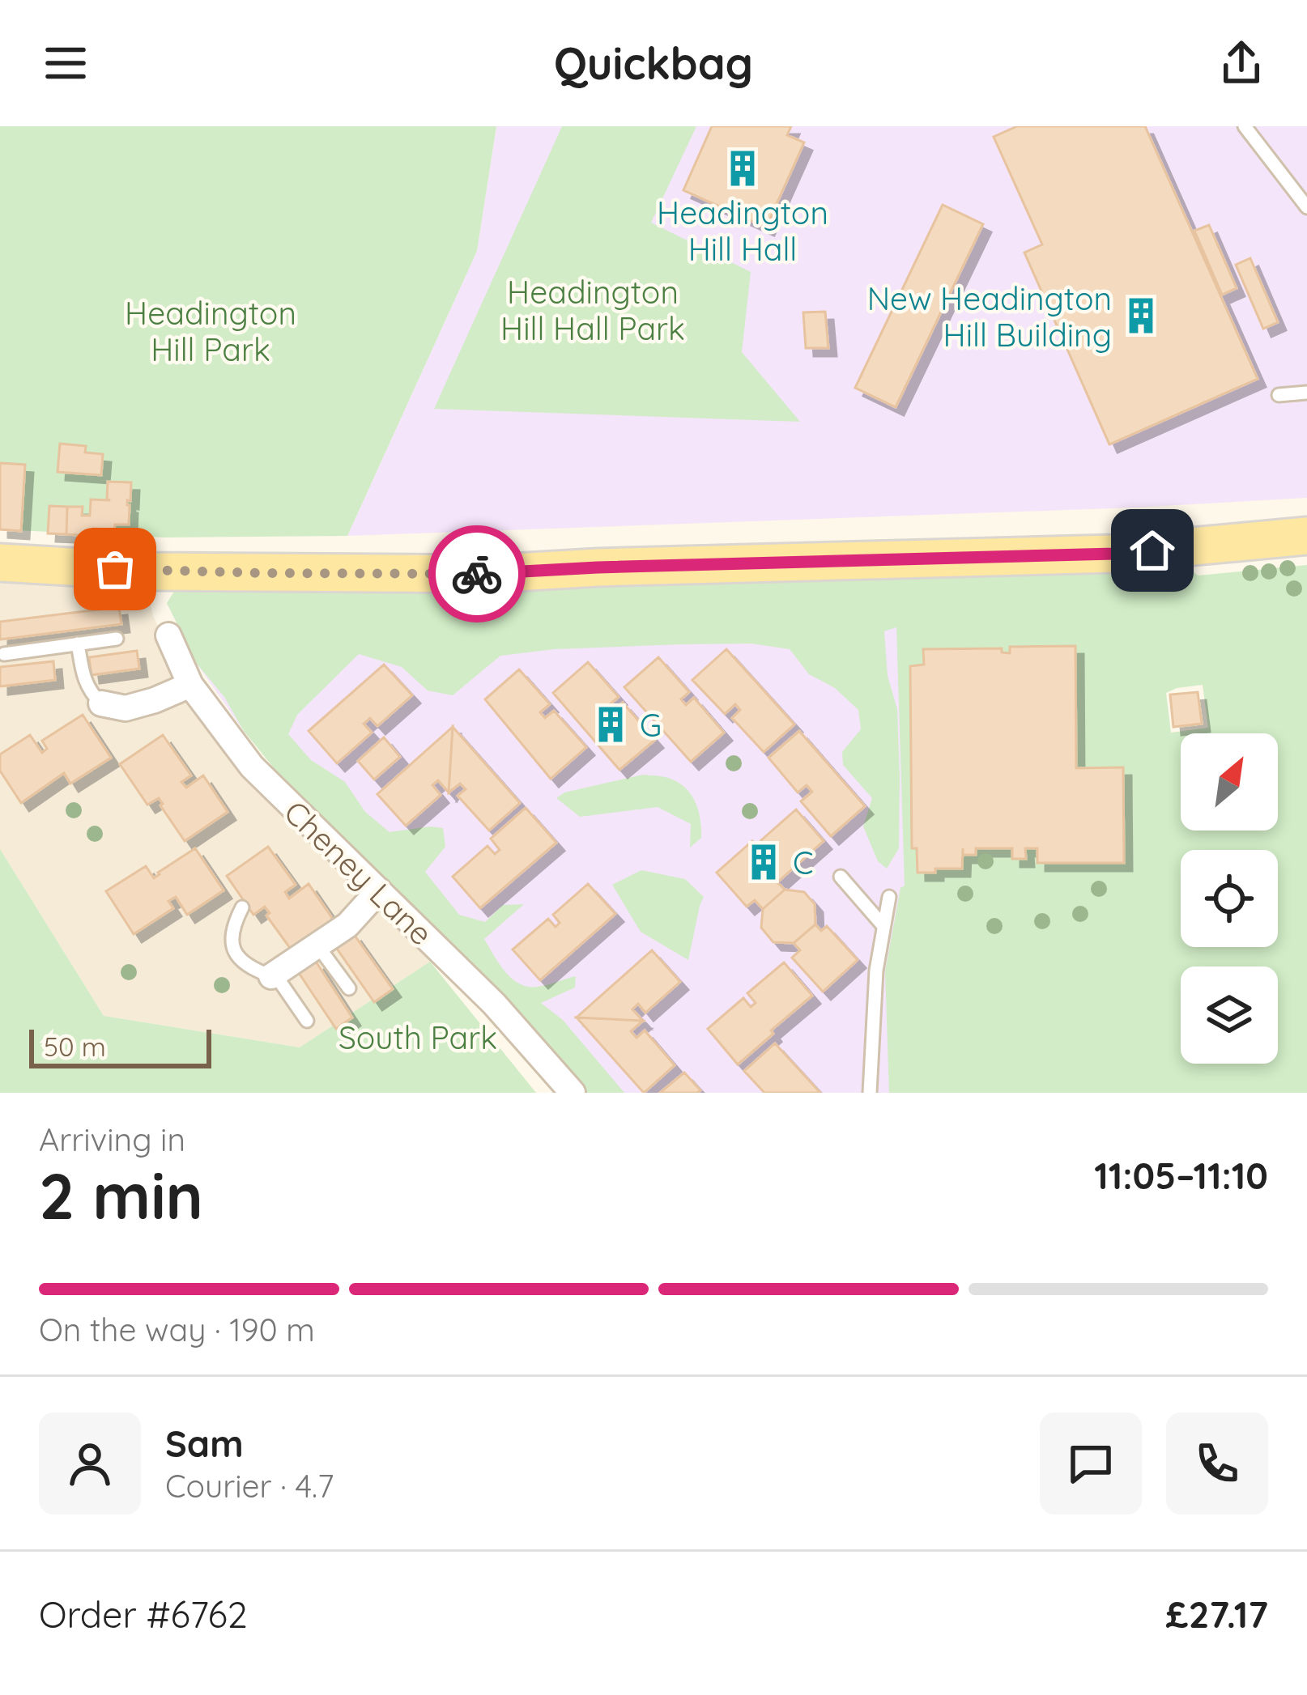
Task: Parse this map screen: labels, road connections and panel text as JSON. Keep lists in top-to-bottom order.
{
  "streets": {
    "street": ["Cheney Lane"]
  },
  "parks": ["Headington Hill Hall Park", "Headington Hill Park", "South Park"],
  "places": {
    "building": [
      "Headington Hill Hall",
      "New Headington Hill Building",
      "G",
      "C"
    ]
  },
  "scale_bar": "50 m",
  "north": "top right",
  "page": {
    "header": "Quickbag",
    "scale": "50 m",
    "heading": ["2 min", "Arriving in", "11:05–11:10"],
    "panel": [
      "Sam",
      "Courier · 4.7",
      "Order #6762",
      "£27.17"
    ],
    "bar": "On the way · 190 m"
  }
}
